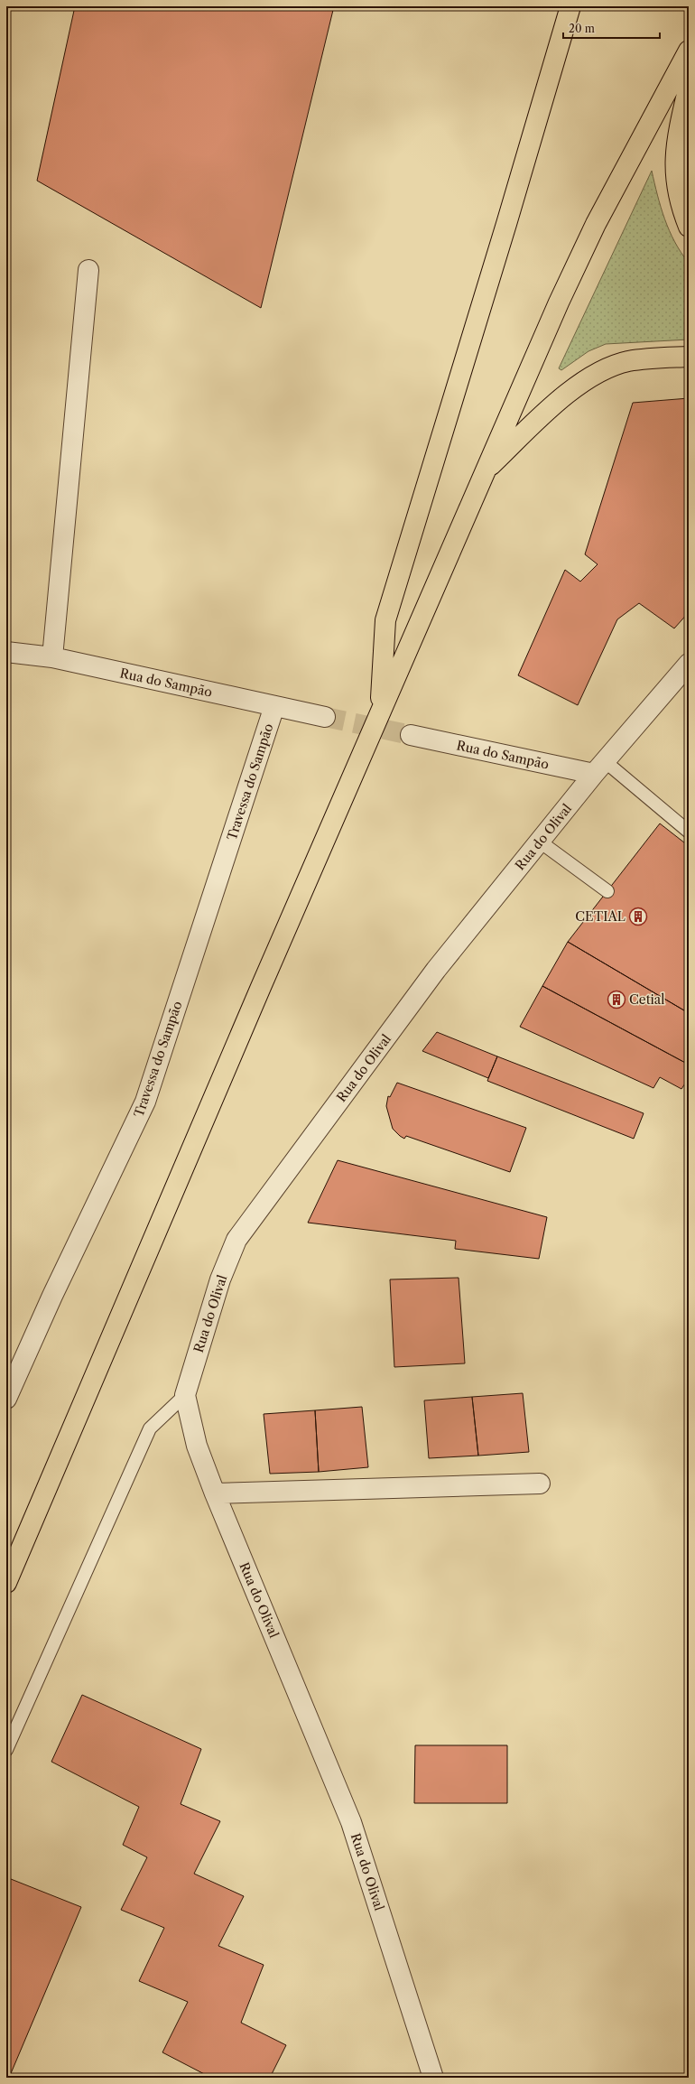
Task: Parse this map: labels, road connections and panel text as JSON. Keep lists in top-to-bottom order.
{
  "streets": {
    "street": ["Rua do Sampão", "Travessa do Sampão", "Rua do Olival"]
  },
  "crossings": [
    ["Rua do Sampão", "Travessa do Sampão"],
    ["Rua do Sampão", "Rua do Olival"]
  ],
  "places": {
    "building": ["CETIAL", "Cetial"]
  },
  "scale_bar": "20 m"
}
